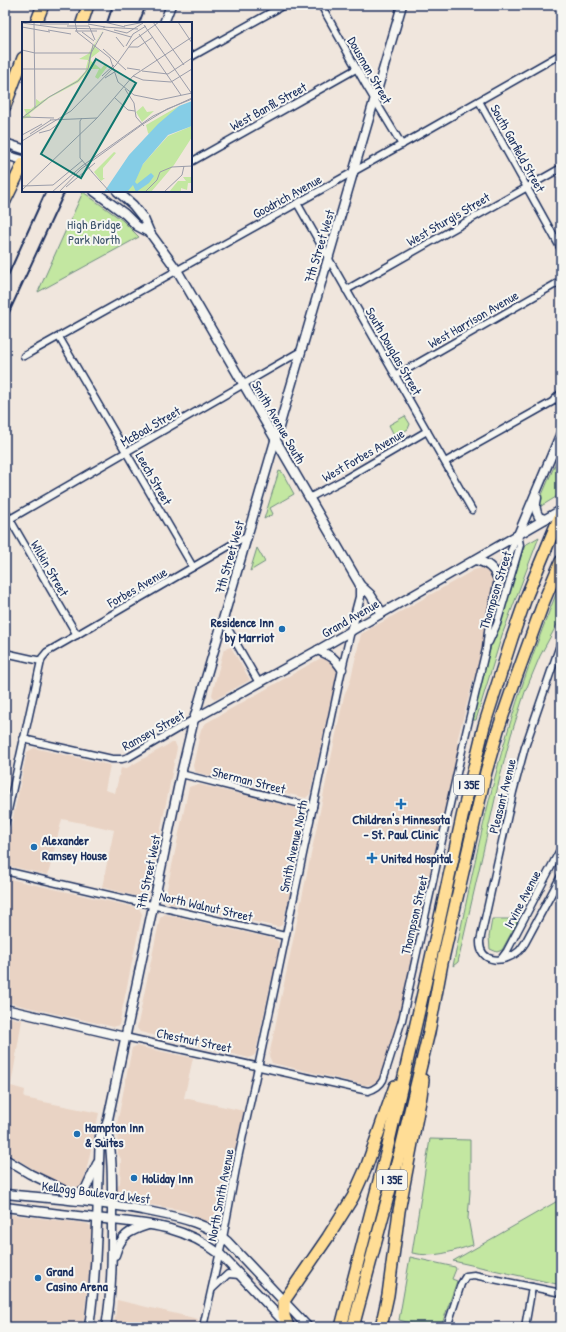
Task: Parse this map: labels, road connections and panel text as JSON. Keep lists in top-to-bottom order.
{
  "streets": {
    "highway": ["I 35E"],
    "main road": [
      "7th Street West",
      "Smith Avenue South",
      "Grand Avenue",
      "Chestnut Street",
      "Kellogg Boulevard West"
    ],
    "street": [
      "Dousman Street",
      "West Banfil Street",
      "South Garfield Street",
      "Goodrich Avenue",
      "West Sturgis Street",
      "West Harrison Avenue",
      "South Douglas Street",
      "McBoal Street",
      "West Forbes Avenue",
      "Leech Street",
      "Wilkin Street",
      "Forbes Avenue",
      "Thompson Street",
      "Ramsey Street",
      "Sherman Street",
      "Pleasant Avenue",
      "Smith Avenue North",
      "Irvine Avenue",
      "North Walnut Street",
      "North Smith Avenue"
    ]
  },
  "crossings": [
    ["Dousman Street", "West Banfil Street"],
    ["Dousman Street", "Goodrich Avenue"],
    ["Dousman Street", "7th Street West"],
    ["South Garfield Street", "Goodrich Avenue"],
    ["South Garfield Street", "West Sturgis Street"],
    ["Goodrich Avenue", "7th Street West"],
    ["Goodrich Avenue", "South Douglas Street"],
    ["Goodrich Avenue", "Smith Avenue South"],
    ["Goodrich Avenue", "Leech Street"],
    ["West Sturgis Street", "South Douglas Street"],
    ["7th Street West", "South Douglas Street"],
    ["7th Street West", "Smith Avenue South"],
    ["7th Street West", "McBoal Street"],
    ["7th Street West", "Forbes Avenue"],
    ["7th Street West", "Grand Avenue"],
    ["7th Street West", "Ramsey Street"],
    ["7th Street West", "Sherman Street"],
    ["7th Street West", "North Walnut Street"],
    ["7th Street West", "Chestnut Street"],
    ["7th Street West", "Kellogg Boulevard West"],
    ["West Harrison Avenue", "South Douglas Street"],
    ["South Douglas Street", "West Forbes Avenue"],
    ["Smith Avenue South", "McBoal Street"],
    ["Smith Avenue South", "West Forbes Avenue"],
    ["Smith Avenue South", "Grand Avenue"],
    ["McBoal Street", "Leech Street"],
    ["McBoal Street", "Wilkin Street"],
    ["Leech Street", "Forbes Avenue"],
    ["Wilkin Street", "Forbes Avenue"],
    ["Thompson Street", "Grand Avenue"],
    ["Thompson Street", "Chestnut Street"],
    ["Grand Avenue", "Ramsey Street"],
    ["Grand Avenue", "I 35E"],
    ["Grand Avenue", "Smith Avenue North"],
    ["Sherman Street", "Smith Avenue North"],
    ["Pleasant Avenue", "Irvine Avenue"],
    ["Smith Avenue North", "North Walnut Street"],
    ["Smith Avenue North", "Chestnut Street"],
    ["Smith Avenue North", "North Smith Avenue"],
    ["Chestnut Street", "North Smith Avenue"],
    ["Kellogg Boulevard West", "North Smith Avenue"]
  ],
  "parks": ["High Bridge Park North"],
  "places": {
    "other": [
      "Residence Inn by Marriot",
      "Alexander Ramsey House",
      "Hampton Inn & Suites",
      "Holiday Inn",
      "Grand Casino Arena"
    ],
    "health": ["Children's Minnesota - St. Paul Clinic", "United Hospital"]
  }
}
